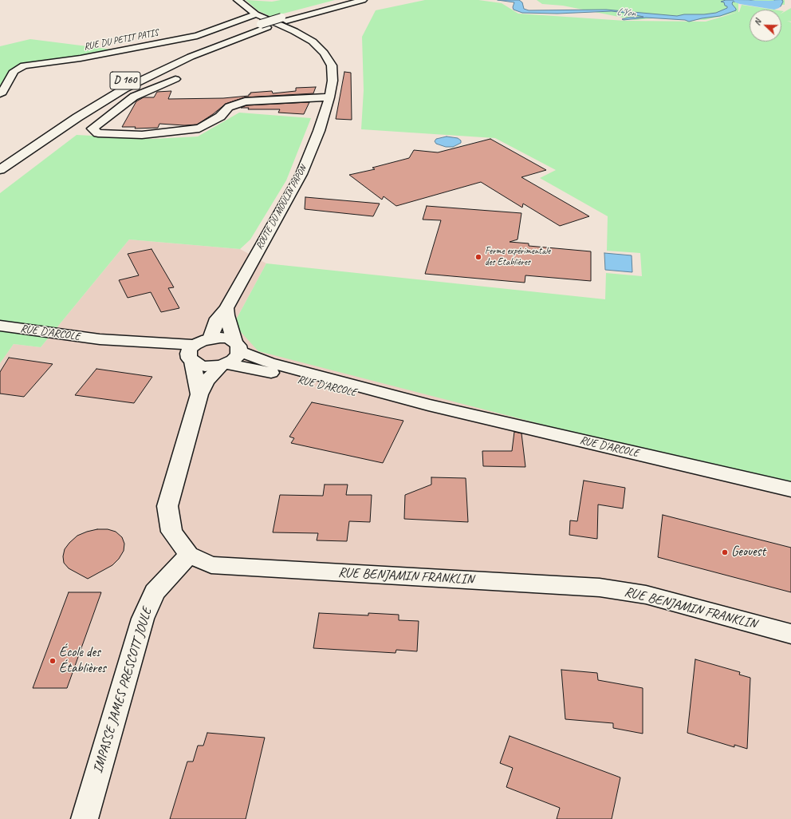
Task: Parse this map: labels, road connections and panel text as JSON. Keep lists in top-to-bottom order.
{
  "streets": {
    "main road": [
      "RUE DU PETIT PATIS",
      "D 160",
      "ROUTE DU MOULIN PAPON",
      "RUE D'ARCOLE",
      "RUE BENJAMIN FRANKLIN",
      "IMPASSE JAMES PRESCOTT JOULE"
    ]
  },
  "crossings": [
    ["RUE DU PETIT PATIS", "ROUTE DU MOULIN PAPON"],
    ["ROUTE DU MOULIN PAPON", "RUE D'ARCOLE"],
    ["ROUTE DU MOULIN PAPON", "RUE BENJAMIN FRANKLIN"],
    ["RUE D'ARCOLE", "RUE BENJAMIN FRANKLIN"],
    ["RUE BENJAMIN FRANKLIN", "IMPASSE JAMES PRESCOTT JOULE"]
  ],
  "water": ["L'Yon"],
  "places": ["Ferme expérimentale des Etablières", "Geouest", "École des Établières"],
  "north": "left"
}
